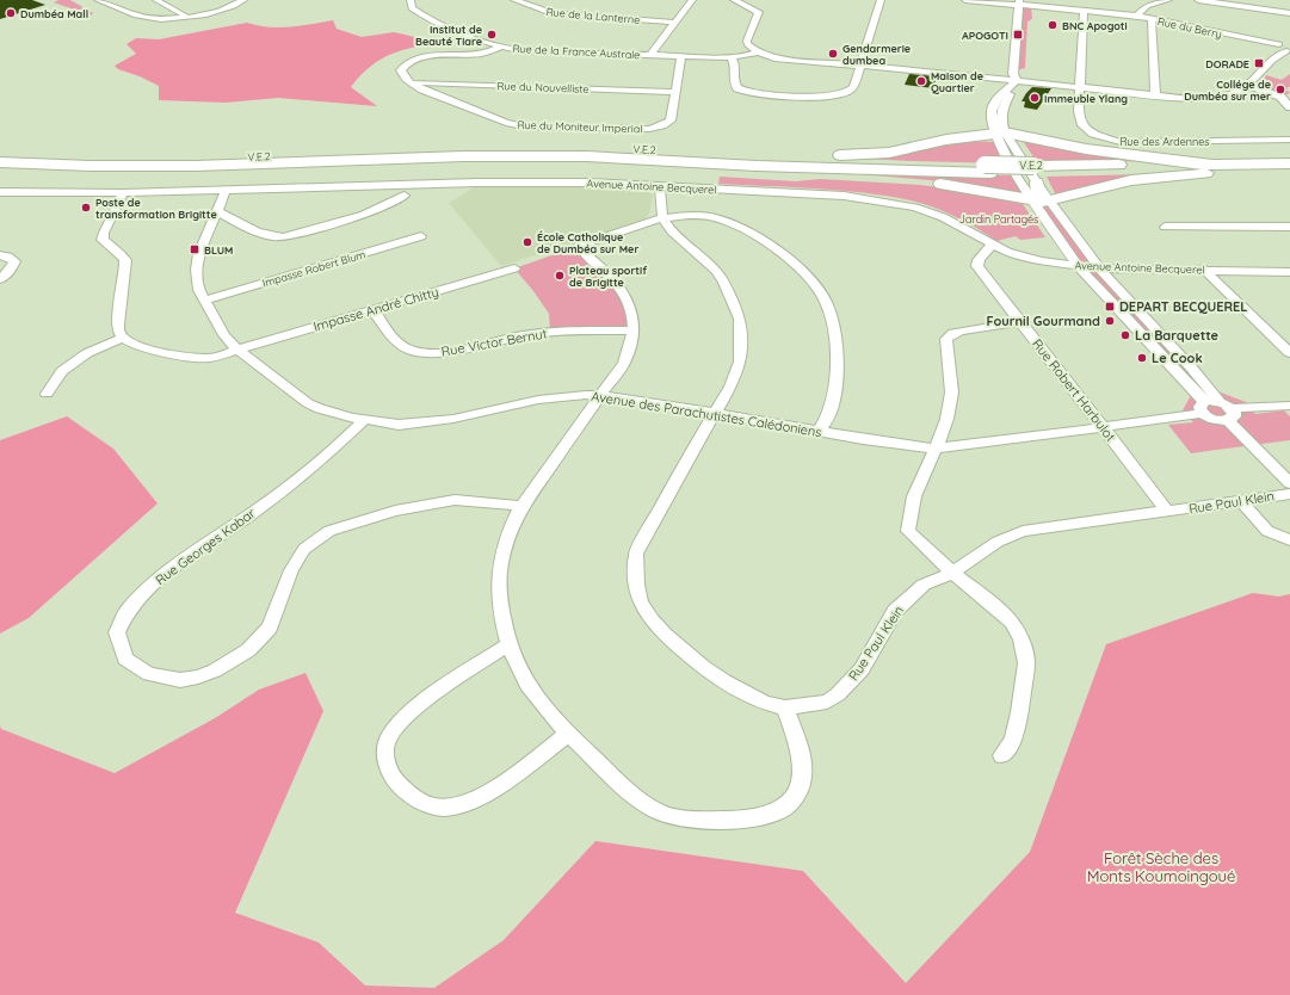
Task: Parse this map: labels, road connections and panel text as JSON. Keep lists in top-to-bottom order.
{
  "streets": {
    "highway": ["V.E.2"],
    "street": [
      "Rue de la Lanterne",
      "Rue du Berry",
      "Rue de la France Australe",
      "Rue du Nouvelliste",
      "Rue du Moniteur Imperial",
      "Rue des Ardennes",
      "Avenue Antoine Becquerel",
      "Impasse Robert Blum",
      "Impasse André Chitty",
      "Rue Victor Bernut",
      "Rue Robert Harbulot",
      "Avenue des Parachutistes Calédoniens",
      "Rue Paul Klein",
      "Rue Georges Kabar"
    ]
  },
  "crossings": [
    ["Rue du Berry", "Rue des Ardennes"],
    ["Rue de la France Australe", "Rue du Moniteur Imperial"],
    ["Rue du Nouvelliste", "Rue du Moniteur Imperial"],
    ["Avenue Antoine Becquerel", "Rue Robert Harbulot"],
    ["Avenue Antoine Becquerel", "Avenue des Parachutistes Calédoniens"],
    ["Impasse Robert Blum", "Avenue des Parachutistes Calédoniens"],
    ["Impasse André Chitty", "Rue Victor Bernut"],
    ["Impasse André Chitty", "Avenue des Parachutistes Calédoniens"],
    ["Rue Robert Harbulot", "Avenue des Parachutistes Calédoniens"],
    ["Rue Robert Harbulot", "Rue Paul Klein"],
    ["Avenue des Parachutistes Calédoniens", "Rue Paul Klein"],
    ["Avenue des Parachutistes Calédoniens", "Rue Georges Kabar"]
  ],
  "parks": ["Jardin Partagés", "Forêt Sèche des Monts Koumoingoué"],
  "places": {
    "other": [
      "Dumbéa Mall",
      "BNC Apogoti",
      "Institut de Beauté Tiare",
      "Gendarmerie dumbea",
      "Maison de Quartier",
      "Collége de Dumbéa sur mer",
      "Immeuble Ylang",
      "Poste de transformation Brigitte",
      "École Catholique de Dumbéa sur Mer",
      "Plateau sportif de Brigitte",
      "Fournil Gourmand",
      "La Barquette",
      "Le Cook"
    ],
    "transit": [
      "APOGOTI",
      "DORADE",
      "BLUM",
      "DEPART BECQUEREL"
    ]
  }
}
